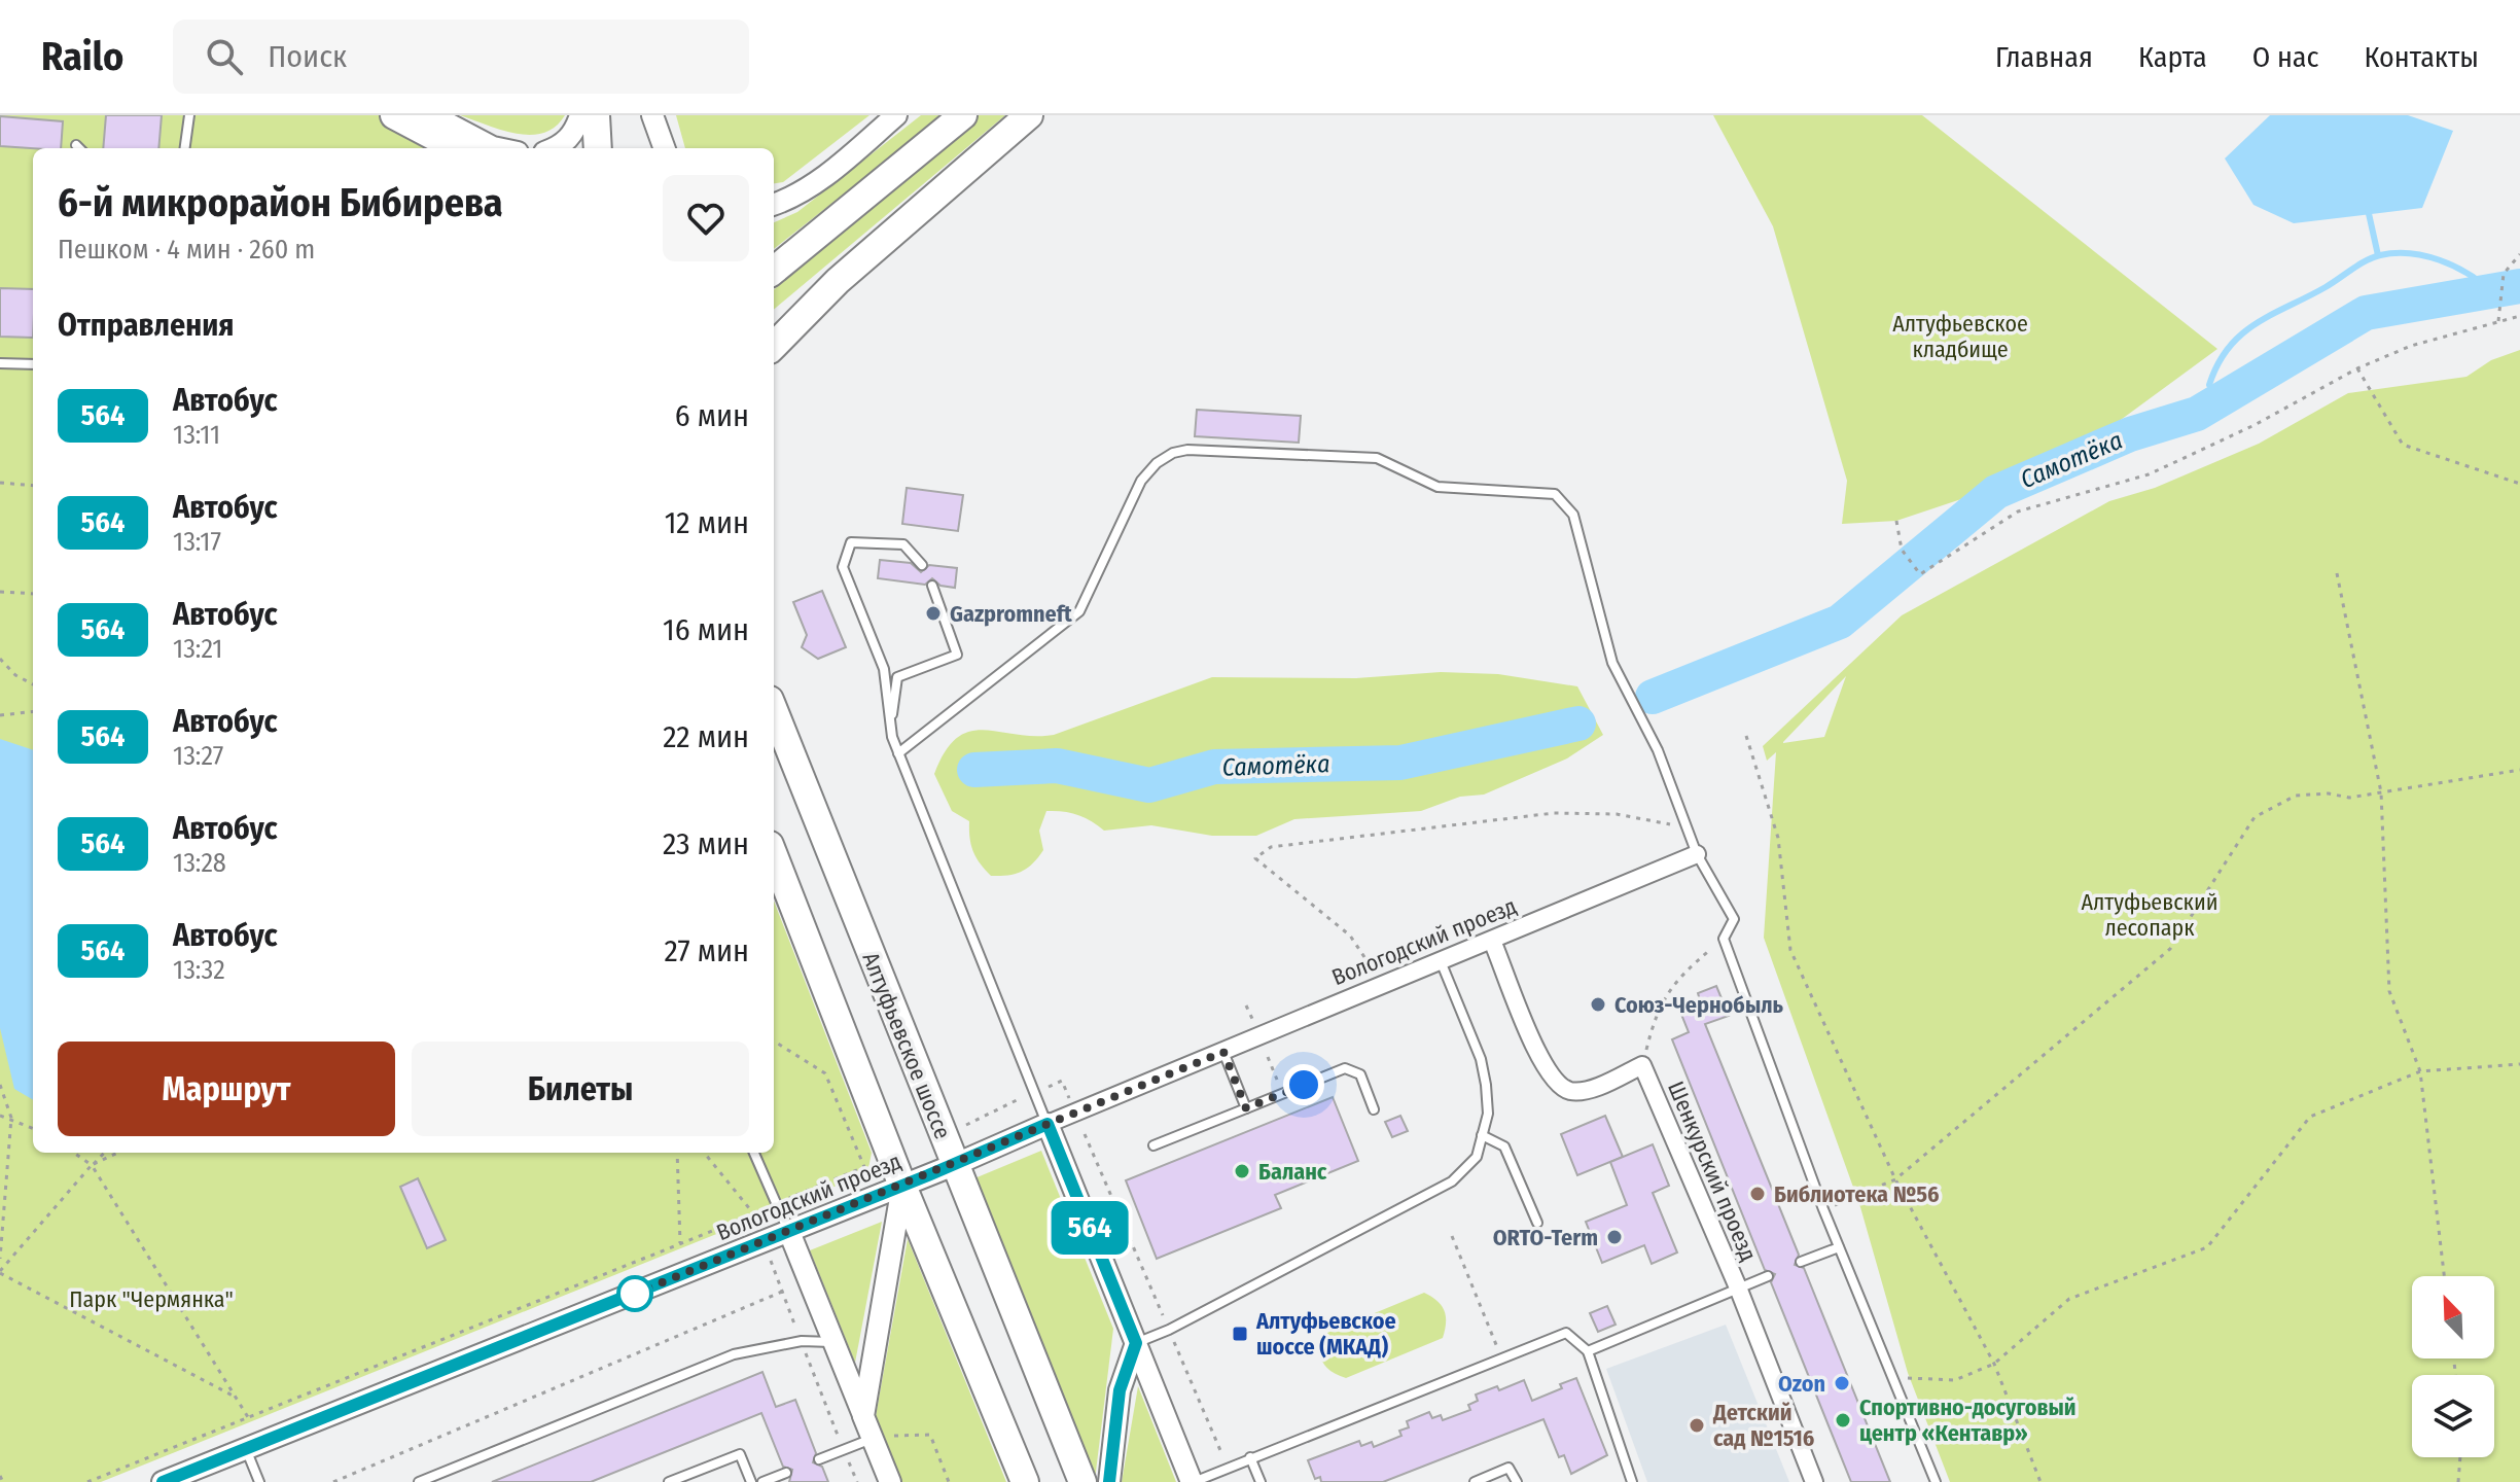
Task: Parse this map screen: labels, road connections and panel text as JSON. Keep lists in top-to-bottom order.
{
  "streets": {
    "main road": ["Алтуфьевское шоссе"],
    "street": ["Вологодский проезд", "Шенкурский проезд"]
  },
  "crossings": [
    ["Вологодский проезд", "Алтуфьевское шоссе"],
    ["Вологодский проезд", "Шенкурский проезд"]
  ],
  "water": ["Самотёка"],
  "parks": ["Алтуфьевское кладбище", "Алтуфьевский лесопарк", "Парк \"Чермянка\""],
  "places": {
    "other": [
      "Gazpromneft",
      "Союз-Чернобыль",
      "Баланс",
      "Библиотека №56",
      "ORTO-Term",
      "Ozon",
      "Спортивно-досуговый центр «Кентавр»",
      "Детский сад №1516"
    ],
    "transit": ["Алтуфьевское шоссе (МКАД)"]
  },
  "lines": ["bus line 564"],
  "north": "top left",
  "page": {
    "header": "Railo",
    "search": "Поиск",
    "nav": [
      "Главная",
      "Карта",
      "О нас",
      "Контакты"
    ],
    "on_map": "564",
    "heading": [
      ["6-й микрорайон Бибирева", "Пешком · 4 мин · 260 m"],
      "Отправления"
    ],
    "list": [
      {
        "mark": "564",
        "name": "Автобус",
        "note": "13:11",
        "value": "6 мин"
      },
      {
        "mark": "564",
        "name": "Автобус",
        "note": "13:17",
        "value": "12 мин"
      },
      {
        "mark": "564",
        "name": "Автобус",
        "note": "13:21",
        "value": "16 мин"
      },
      {
        "mark": "564",
        "name": "Автобус",
        "note": "13:27",
        "value": "22 мин"
      },
      {
        "mark": "564",
        "name": "Автобус",
        "note": "13:28",
        "value": "23 мин"
      },
      {
        "mark": "564",
        "name": "Автобус",
        "note": "13:32",
        "value": "27 мин"
      }
    ],
    "buttons": ["Маршрут", "Билеты"]
  }
}
